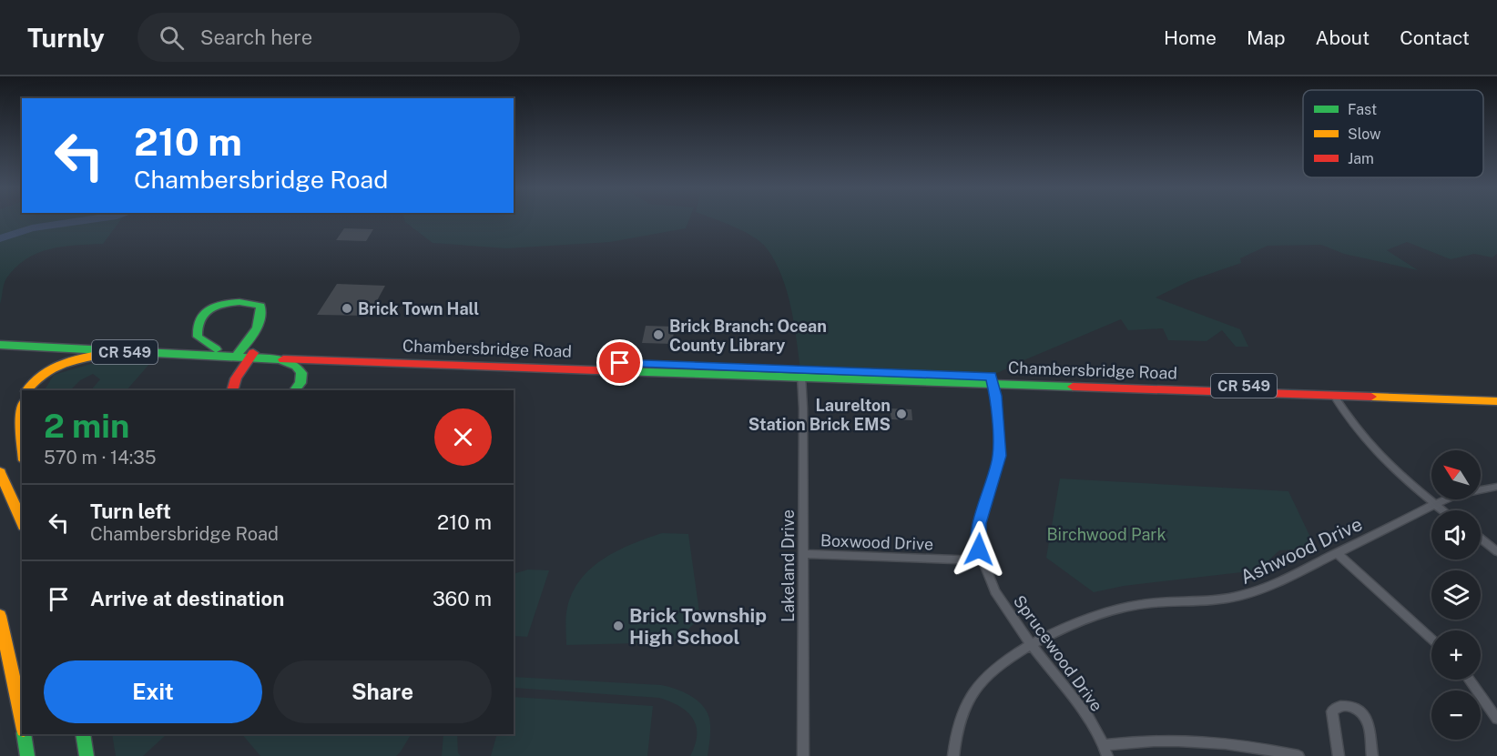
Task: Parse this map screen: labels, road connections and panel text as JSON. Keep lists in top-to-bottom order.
{
  "streets": {
    "main road": ["Chambersbridge Road", "CR 549"],
    "street": [
      "Boxwood Drive",
      "Ashwood Drive",
      "Lakeland Drive",
      "Sprucewood Drive"
    ]
  },
  "crossings": [
    ["Chambersbridge Road", "Lakeland Drive"],
    ["Chambersbridge Road", "Sprucewood Drive"],
    ["Boxwood Drive", "Lakeland Drive"],
    ["Boxwood Drive", "Sprucewood Drive"],
    ["Ashwood Drive", "Sprucewood Drive"]
  ],
  "parks": ["Birchwood Park"],
  "places": [
    "Brick Town Hall",
    "Brick Branch: Ocean County Library",
    "Laurelton Station Brick EMS",
    "Brick Township High School"
  ],
  "legend": ["Fast", "Slow", "Jam"],
  "north": "top left",
  "page": {
    "header": "Turnly",
    "search": "Search here",
    "nav": [
      "Home",
      "Map",
      "About",
      "Contact"
    ],
    "turn": ["210 m", "Chambersbridge Road"],
    "heading": ["2 min", "570 m · 14:35"],
    "map_buttons": ["+", "−"],
    "list": [
      {
        "name": "Turn left",
        "note": "Chambersbridge Road",
        "value": "210 m"
      },
      {
        "name": "Arrive at destination",
        "value": "360 m"
      }
    ],
    "buttons": ["Exit", "Share"]
  }
}
